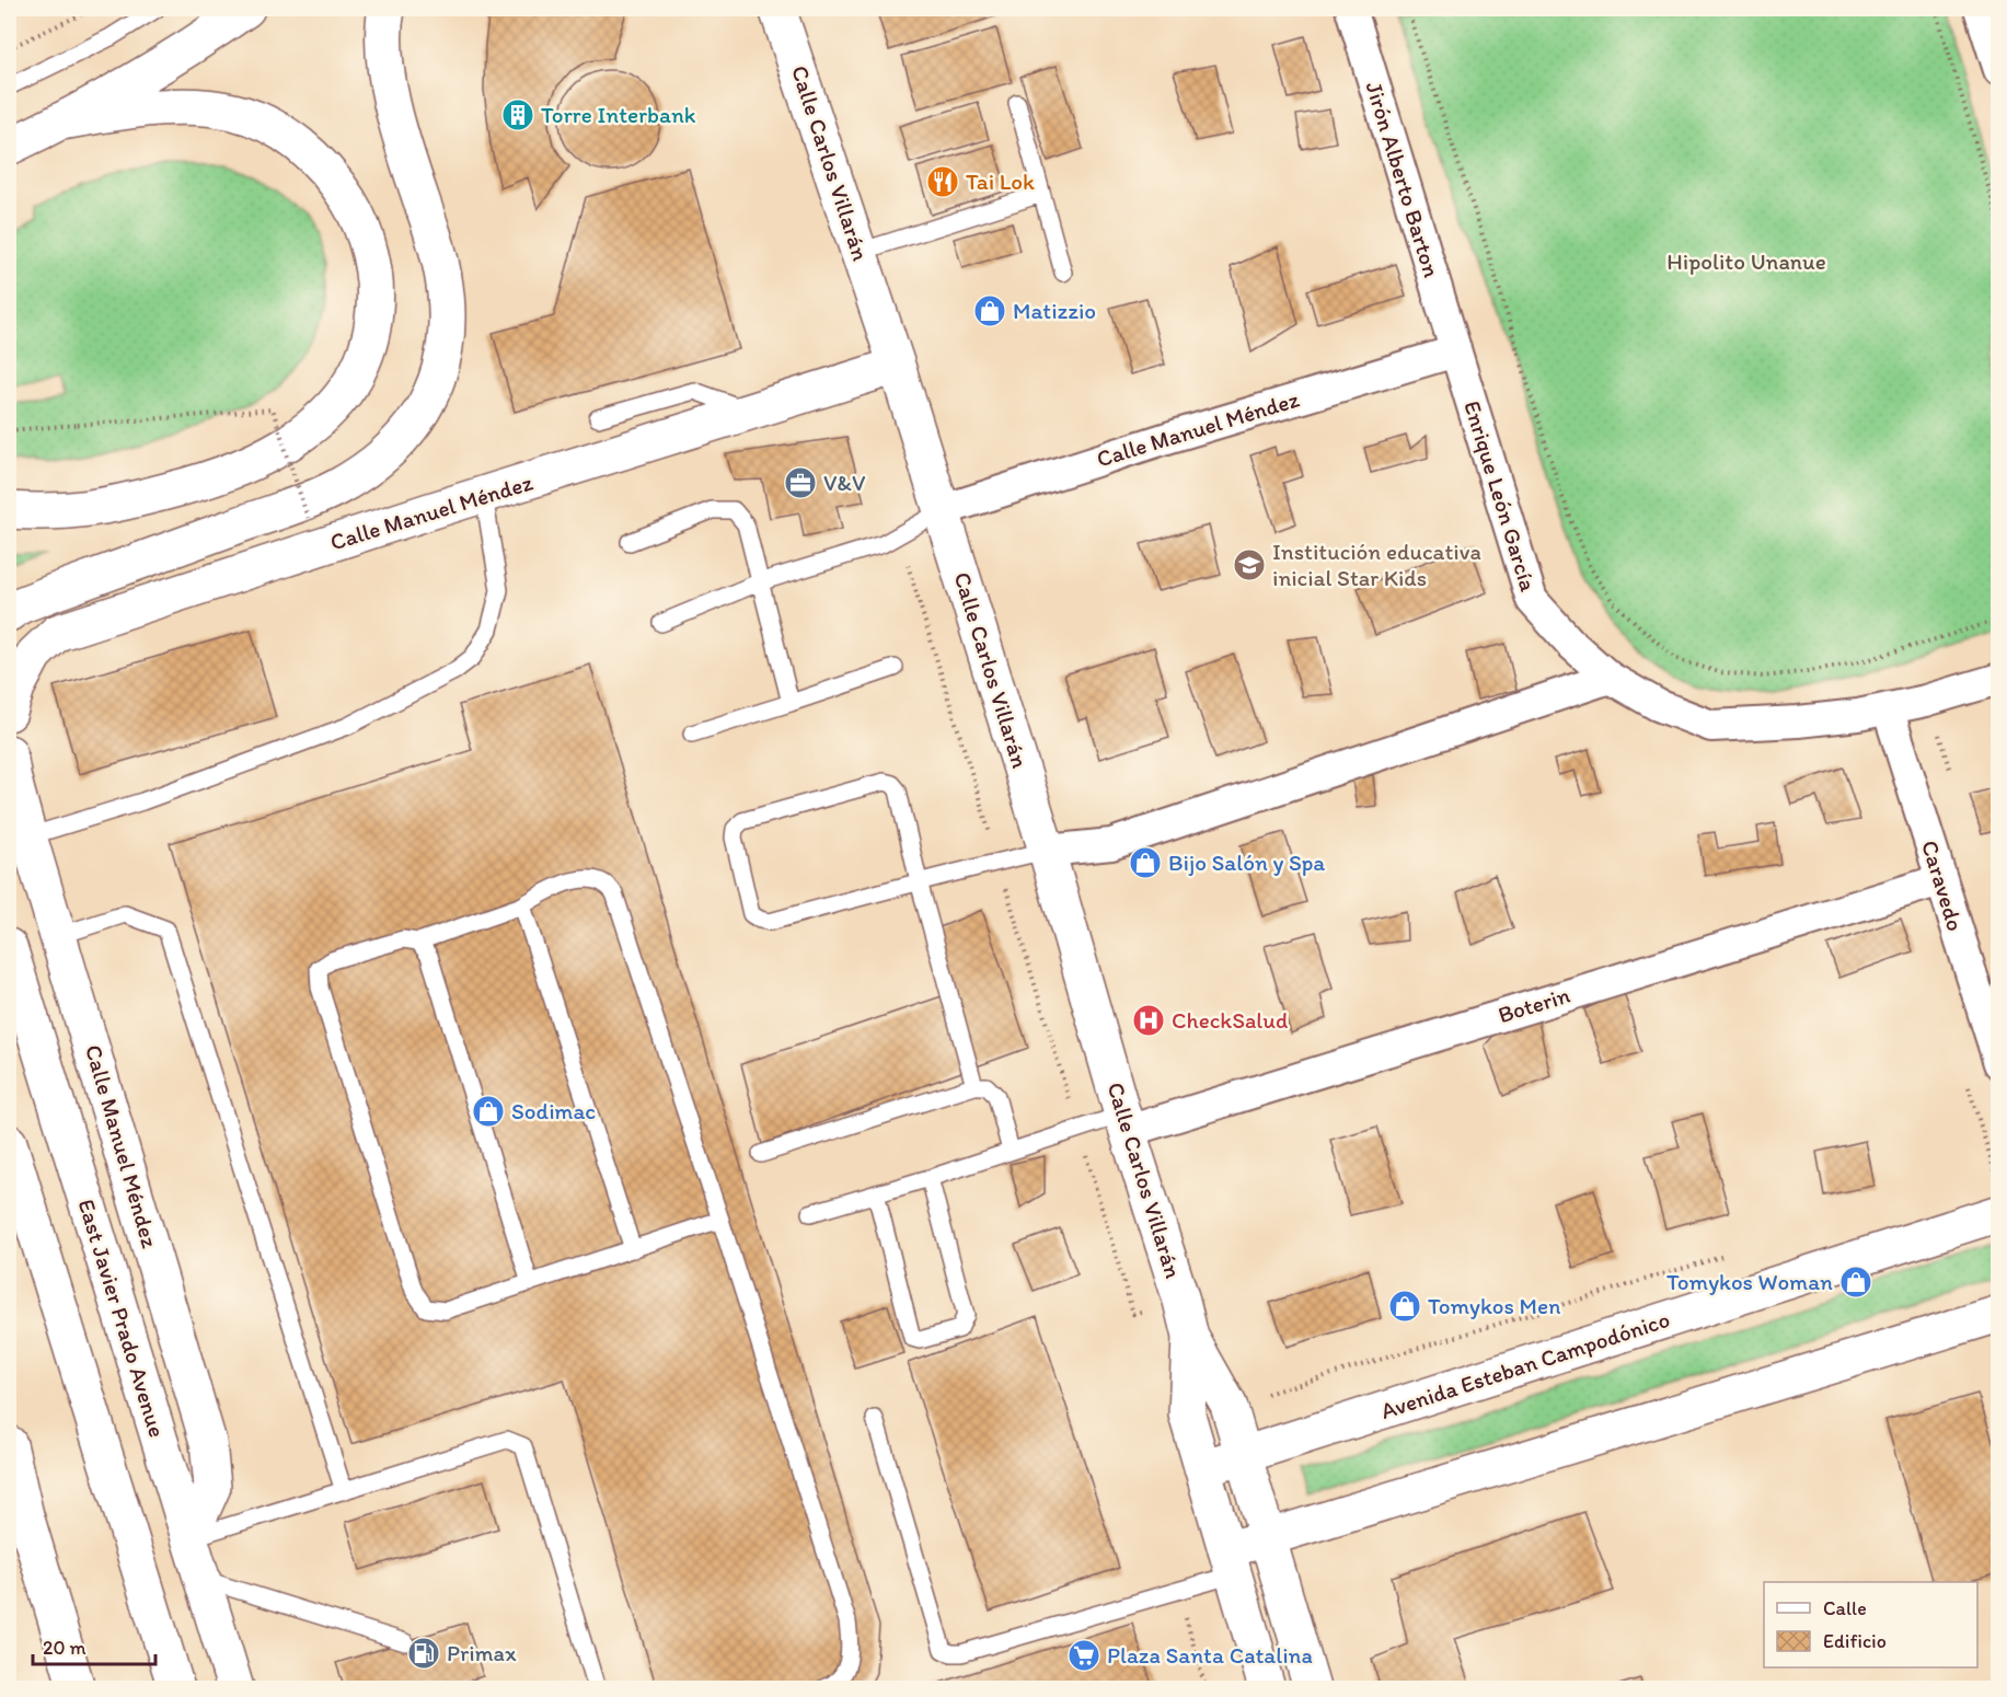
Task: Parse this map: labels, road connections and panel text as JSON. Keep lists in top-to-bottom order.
{
  "streets": {
    "main road": [
      "Calle Carlos Villarán",
      "Calle Manuel Méndez",
      "East Javier Prado Avenue",
      "Avenida Esteban Campodónico"
    ],
    "street": [
      "Jirón Alberto Barton",
      "Enrique León García",
      "Caravedo",
      "Boterin"
    ]
  },
  "crossings": [
    ["Calle Carlos Villarán", "Calle Manuel Méndez"],
    ["Calle Carlos Villarán", "Boterin"],
    ["Calle Carlos Villarán", "Avenida Esteban Campodónico"],
    ["Jirón Alberto Barton", "Calle Manuel Méndez"],
    ["Jirón Alberto Barton", "Enrique León García"],
    ["Calle Manuel Méndez", "Enrique León García"],
    ["Calle Manuel Méndez", "East Javier Prado Avenue"],
    ["Enrique León García", "Caravedo"],
    ["Caravedo", "Boterin"]
  ],
  "parks": ["Hipolito Unanue"],
  "places": {
    "building": ["Torre Interbank"],
    "restaurant": ["Tai Lok"],
    "shop": [
      "Matizzio",
      "Bijo Salón y Spa",
      "Sodimac",
      "Tomykos Woman",
      "Tomykos Men"
    ],
    "office": ["V&V"],
    "school or university": ["Institución educativa inicial Star Kids"],
    "hospital": ["CheckSalud"],
    "fuel station": ["Primax"],
    "supermarket": ["Plaza Santa Catalina"]
  },
  "legend": ["Calle", "Edificio"],
  "scale_bar": "20 m"
}
